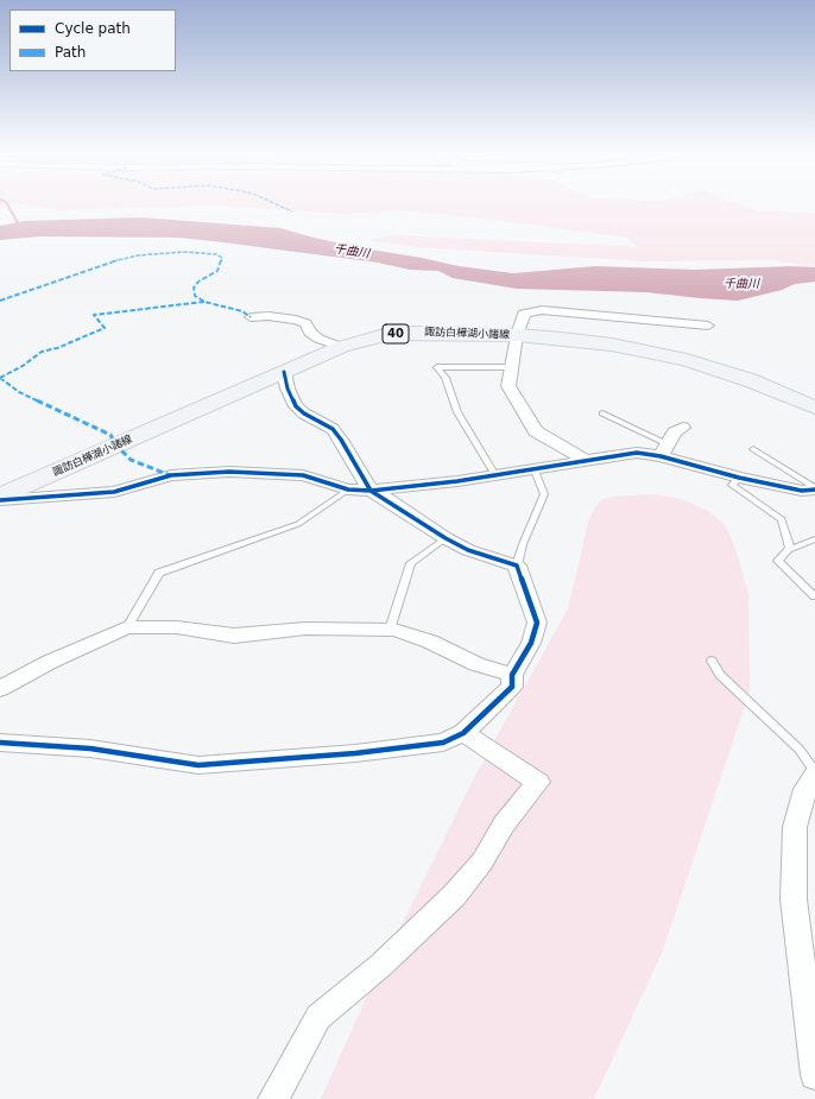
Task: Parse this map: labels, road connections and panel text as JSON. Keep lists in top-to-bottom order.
{
  "streets": {
    "main road": ["40", "諏訪白樺湖小諸線"]
  },
  "water": ["千曲川"],
  "legend": ["Cycle path", "Path"]
}
